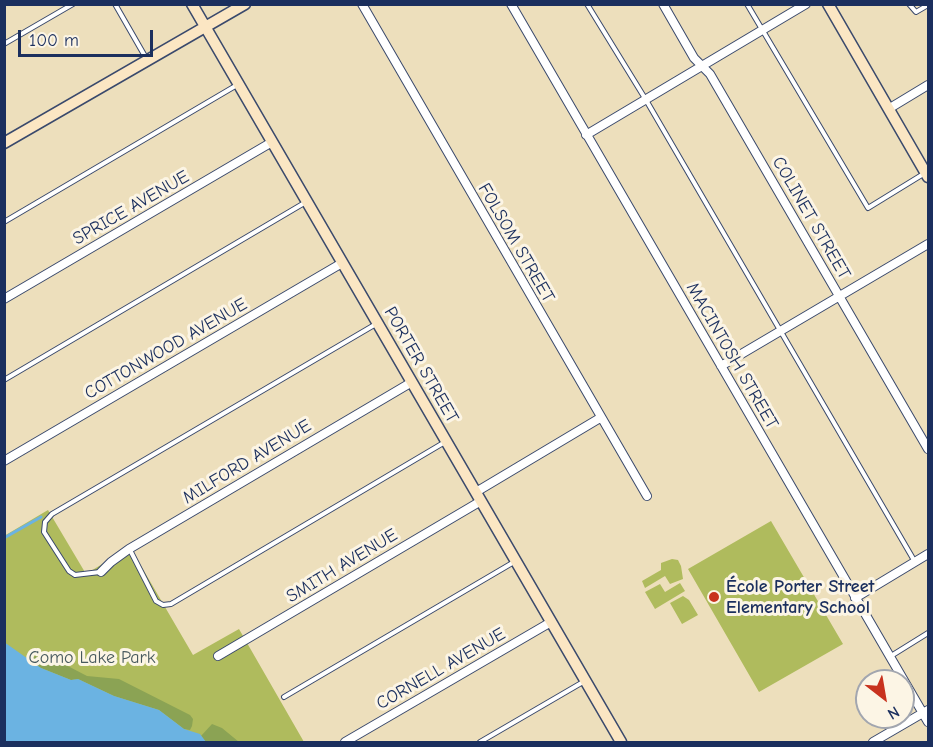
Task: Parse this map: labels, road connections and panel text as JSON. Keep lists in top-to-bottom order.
{
  "streets": {
    "street": [
      "SPRICE AVENUE",
      "COLINET STREET",
      "FOLSOM STREET",
      "COTTONWOOD AVENUE",
      "MACINTOSH STREET",
      "PORTER STREET",
      "MILFORD AVENUE",
      "SMITH AVENUE",
      "CORNELL AVENUE"
    ]
  },
  "crossings": [
    ["SPRICE AVENUE", "PORTER STREET"],
    ["FOLSOM STREET", "SMITH AVENUE"],
    ["COTTONWOOD AVENUE", "PORTER STREET"],
    ["PORTER STREET", "MILFORD AVENUE"],
    ["PORTER STREET", "SMITH AVENUE"],
    ["PORTER STREET", "CORNELL AVENUE"]
  ],
  "parks": ["Como Lake Park"],
  "places": ["École Porter Street Elementary School"],
  "scale_bar": "100 m",
  "north": "bottom right"
}
